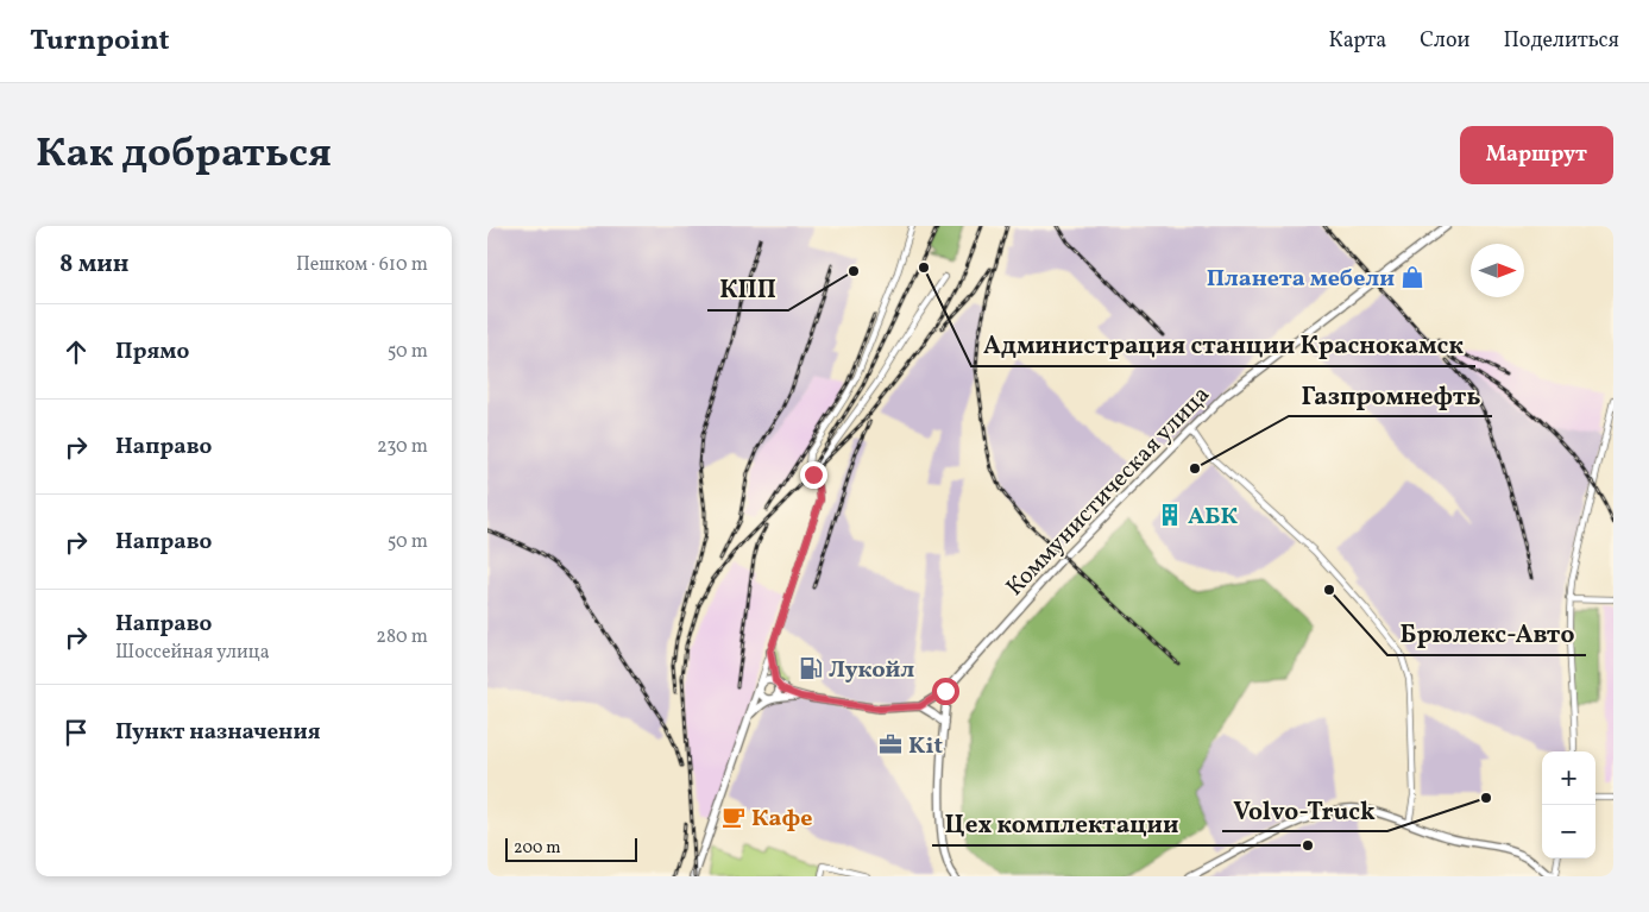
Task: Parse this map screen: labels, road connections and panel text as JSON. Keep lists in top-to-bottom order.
{
  "streets": {
    "main road": ["Коммунистическая улица"]
  },
  "places": {
    "other": [
      "Администрация станции Краснокамск",
      "КПП",
      "Газпромнефть",
      "Брюлекс-Авто",
      "Volvo-Truck",
      "Цех комплектации"
    ],
    "shop": ["Планета мебели"],
    "building": ["АБК"],
    "fuel station": ["Лукойл"],
    "office": ["Kit"],
    "cafe": ["Кафе"]
  },
  "scale_bar": "200 m",
  "north": "right",
  "page": {
    "header": "Turnpoint",
    "nav": ["Карта", "Слои", "Поделиться"],
    "title": "Как добраться",
    "buttons": "Маршрут",
    "heading": ["8 мин", "Пешком · 610 m"],
    "list": [
      ["Прямо", "50 m"],
      ["Направо", "230 m"],
      ["Направо", "50 m"],
      ["Направо", "Шоссейная улица", "280 m"],
      "Пункт назначения"
    ],
    "map_buttons": ["+", "−"],
    "scale": "200 m"
  }
}
